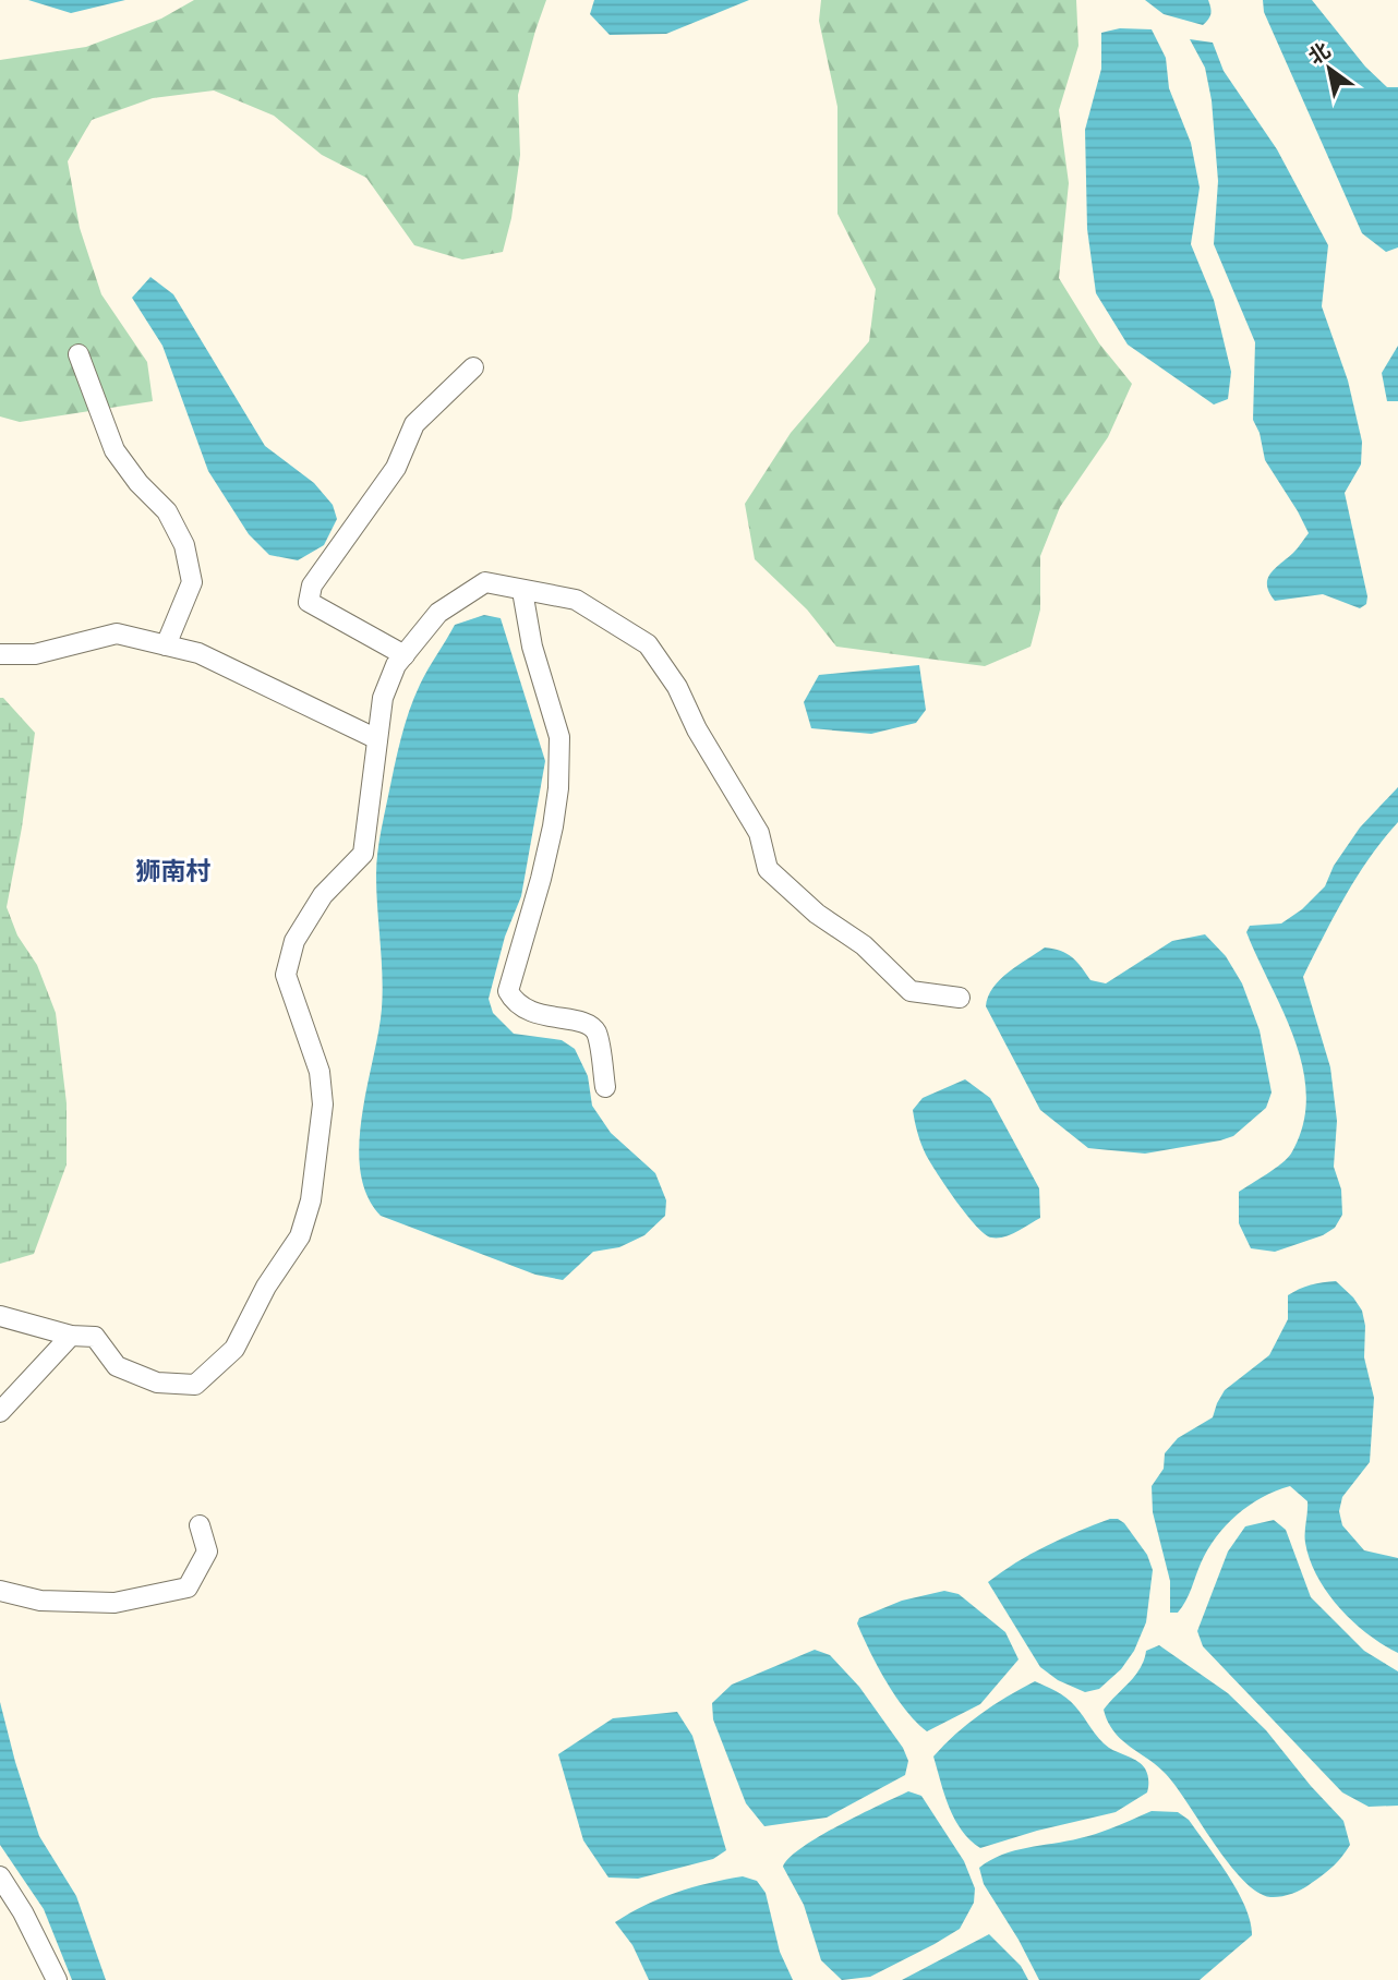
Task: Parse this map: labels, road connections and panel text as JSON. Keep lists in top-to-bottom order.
{
  "districts": ["狮南村"],
  "north": "top left"
}
